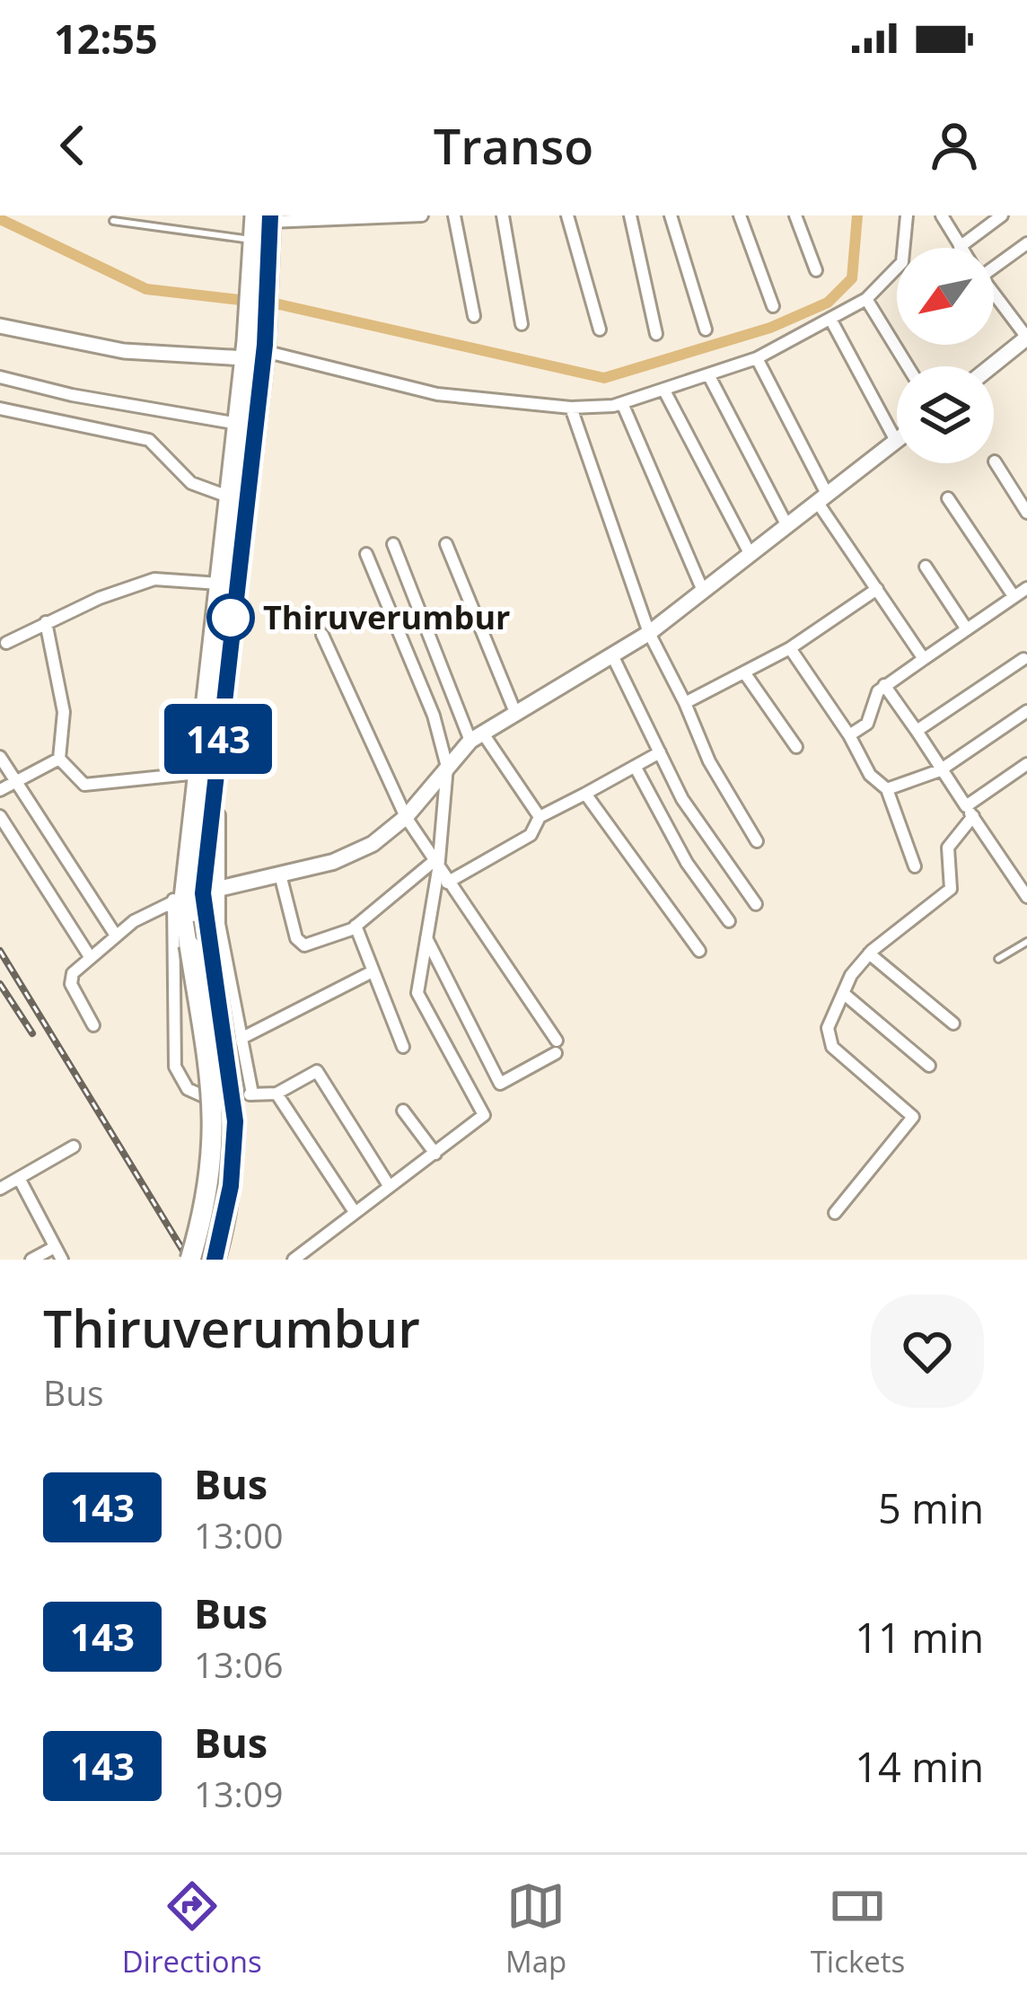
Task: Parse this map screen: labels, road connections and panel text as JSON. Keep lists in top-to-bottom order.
{
  "places": ["Thiruverumbur"],
  "lines": ["bus line 143"],
  "north": "bottom left",
  "page": {
    "status": "12:55",
    "header": "Transo",
    "on_map": "143",
    "heading": ["Thiruverumbur", "Bus"],
    "list": [
      {
        "mark": "143",
        "name": "Bus",
        "note": "13:00",
        "value": "5 min"
      },
      {
        "mark": "143",
        "name": "Bus",
        "note": "13:06",
        "value": "11 min"
      },
      {
        "mark": "143",
        "name": "Bus",
        "note": "13:09",
        "value": "14 min"
      }
    ],
    "tabs": ["Directions", "Map", "Tickets"]
  }
}
